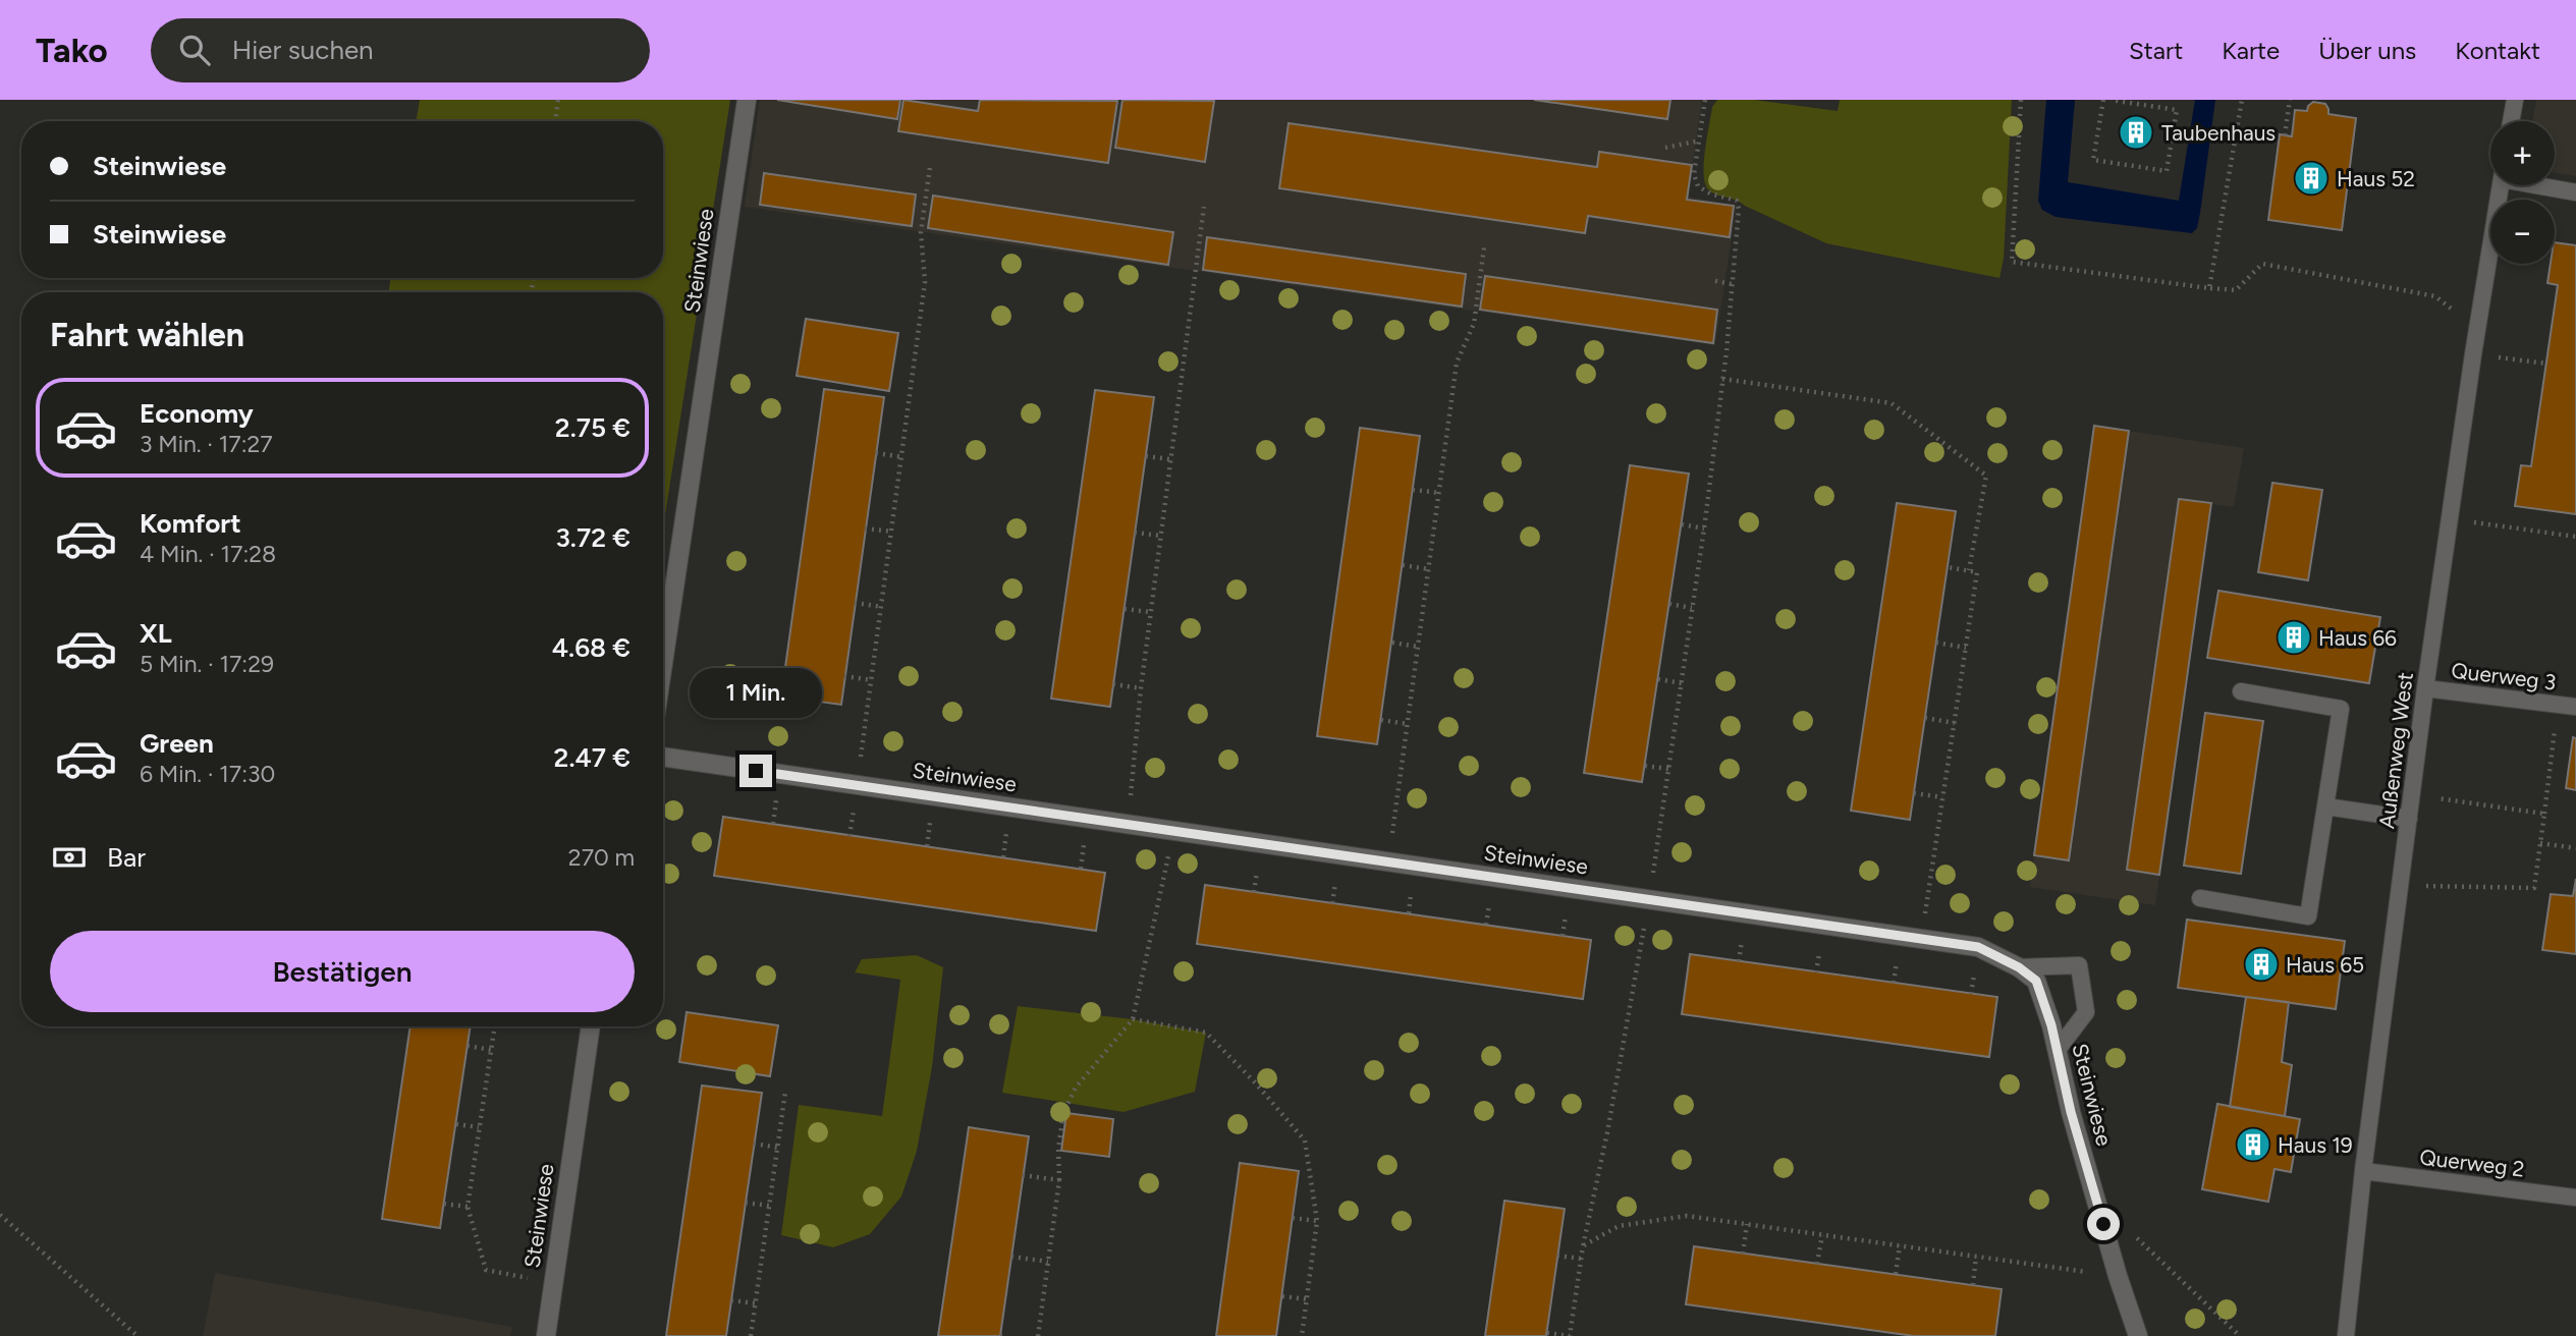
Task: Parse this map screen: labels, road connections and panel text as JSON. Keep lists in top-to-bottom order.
{
  "streets": {
    "street": ["Steinwiese"],
    "lane": ["Querweg 3", "Außenweg West", "Querweg 2"]
  },
  "crossings": [
    ["Querweg 3", "Außenweg West"],
    ["Außenweg West", "Querweg 2"]
  ],
  "places": {
    "building": [
      "Taubenhaus",
      "Haus 52",
      "Haus 66",
      "Haus 65",
      "Haus 19"
    ]
  },
  "page": {
    "header": "Tako",
    "search": "Hier suchen",
    "nav": [
      "Start",
      "Karte",
      "Über uns",
      "Kontakt"
    ],
    "map_buttons": ["+", "−"],
    "banner": ["Steinwiese", "Steinwiese"],
    "heading": "Fahrt wählen",
    "list": [
      {
        "name": "Economy",
        "note": "3 Min. · 17:27",
        "value": "2.75 €"
      },
      {
        "name": "Komfort",
        "note": "4 Min. · 17:28",
        "value": "3.72 €"
      },
      {
        "name": "XL",
        "note": "5 Min. · 17:29",
        "value": "4.68 €"
      },
      {
        "name": "Green",
        "note": "6 Min. · 17:30",
        "value": "2.47 €"
      }
    ],
    "bubble": "1 Min.",
    "pay": ["Bar", "270 m"],
    "buttons": "Bestätigen"
  }
}
